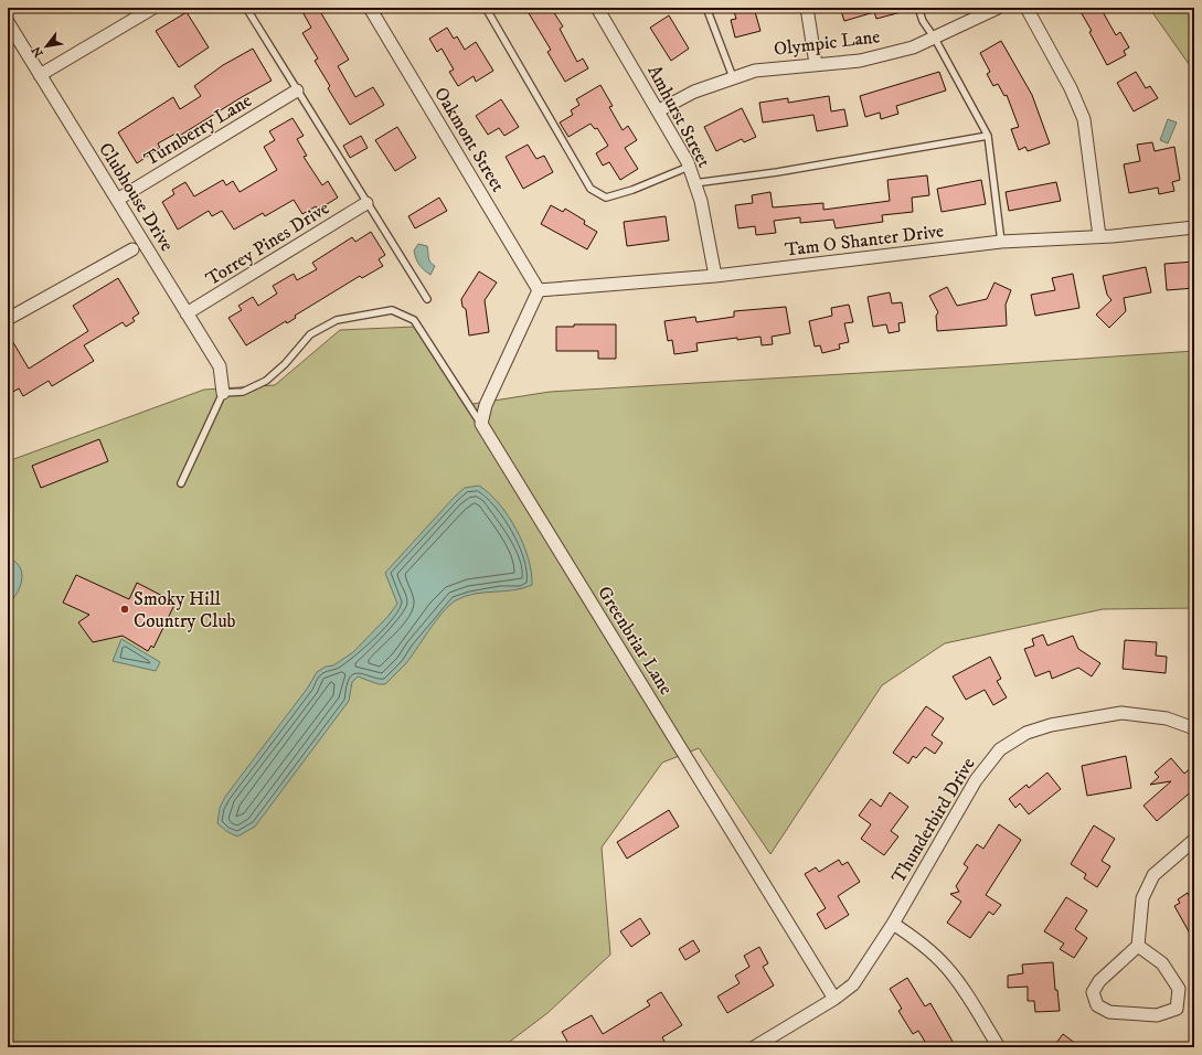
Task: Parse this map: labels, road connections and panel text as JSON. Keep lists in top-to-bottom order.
{
  "streets": {
    "street": [
      "Olympic Lane",
      "Amhurst Street",
      "Turnberry Lane",
      "Oakmont Street",
      "Clubhouse Drive",
      "Tam O Shanter Drive",
      "Torrey Pines Drive",
      "Greenbriar Lane",
      "Thunderbird Drive"
    ]
  },
  "crossings": [
    ["Olympic Lane", "Amhurst Street"],
    ["Amhurst Street", "Tam O Shanter Drive"],
    ["Turnberry Lane", "Clubhouse Drive"],
    ["Oakmont Street", "Tam O Shanter Drive"],
    ["Clubhouse Drive", "Torrey Pines Drive"],
    ["Greenbriar Lane", "Thunderbird Drive"]
  ],
  "places": ["Smoky Hill Country Club"],
  "north": "bottom left"
}
